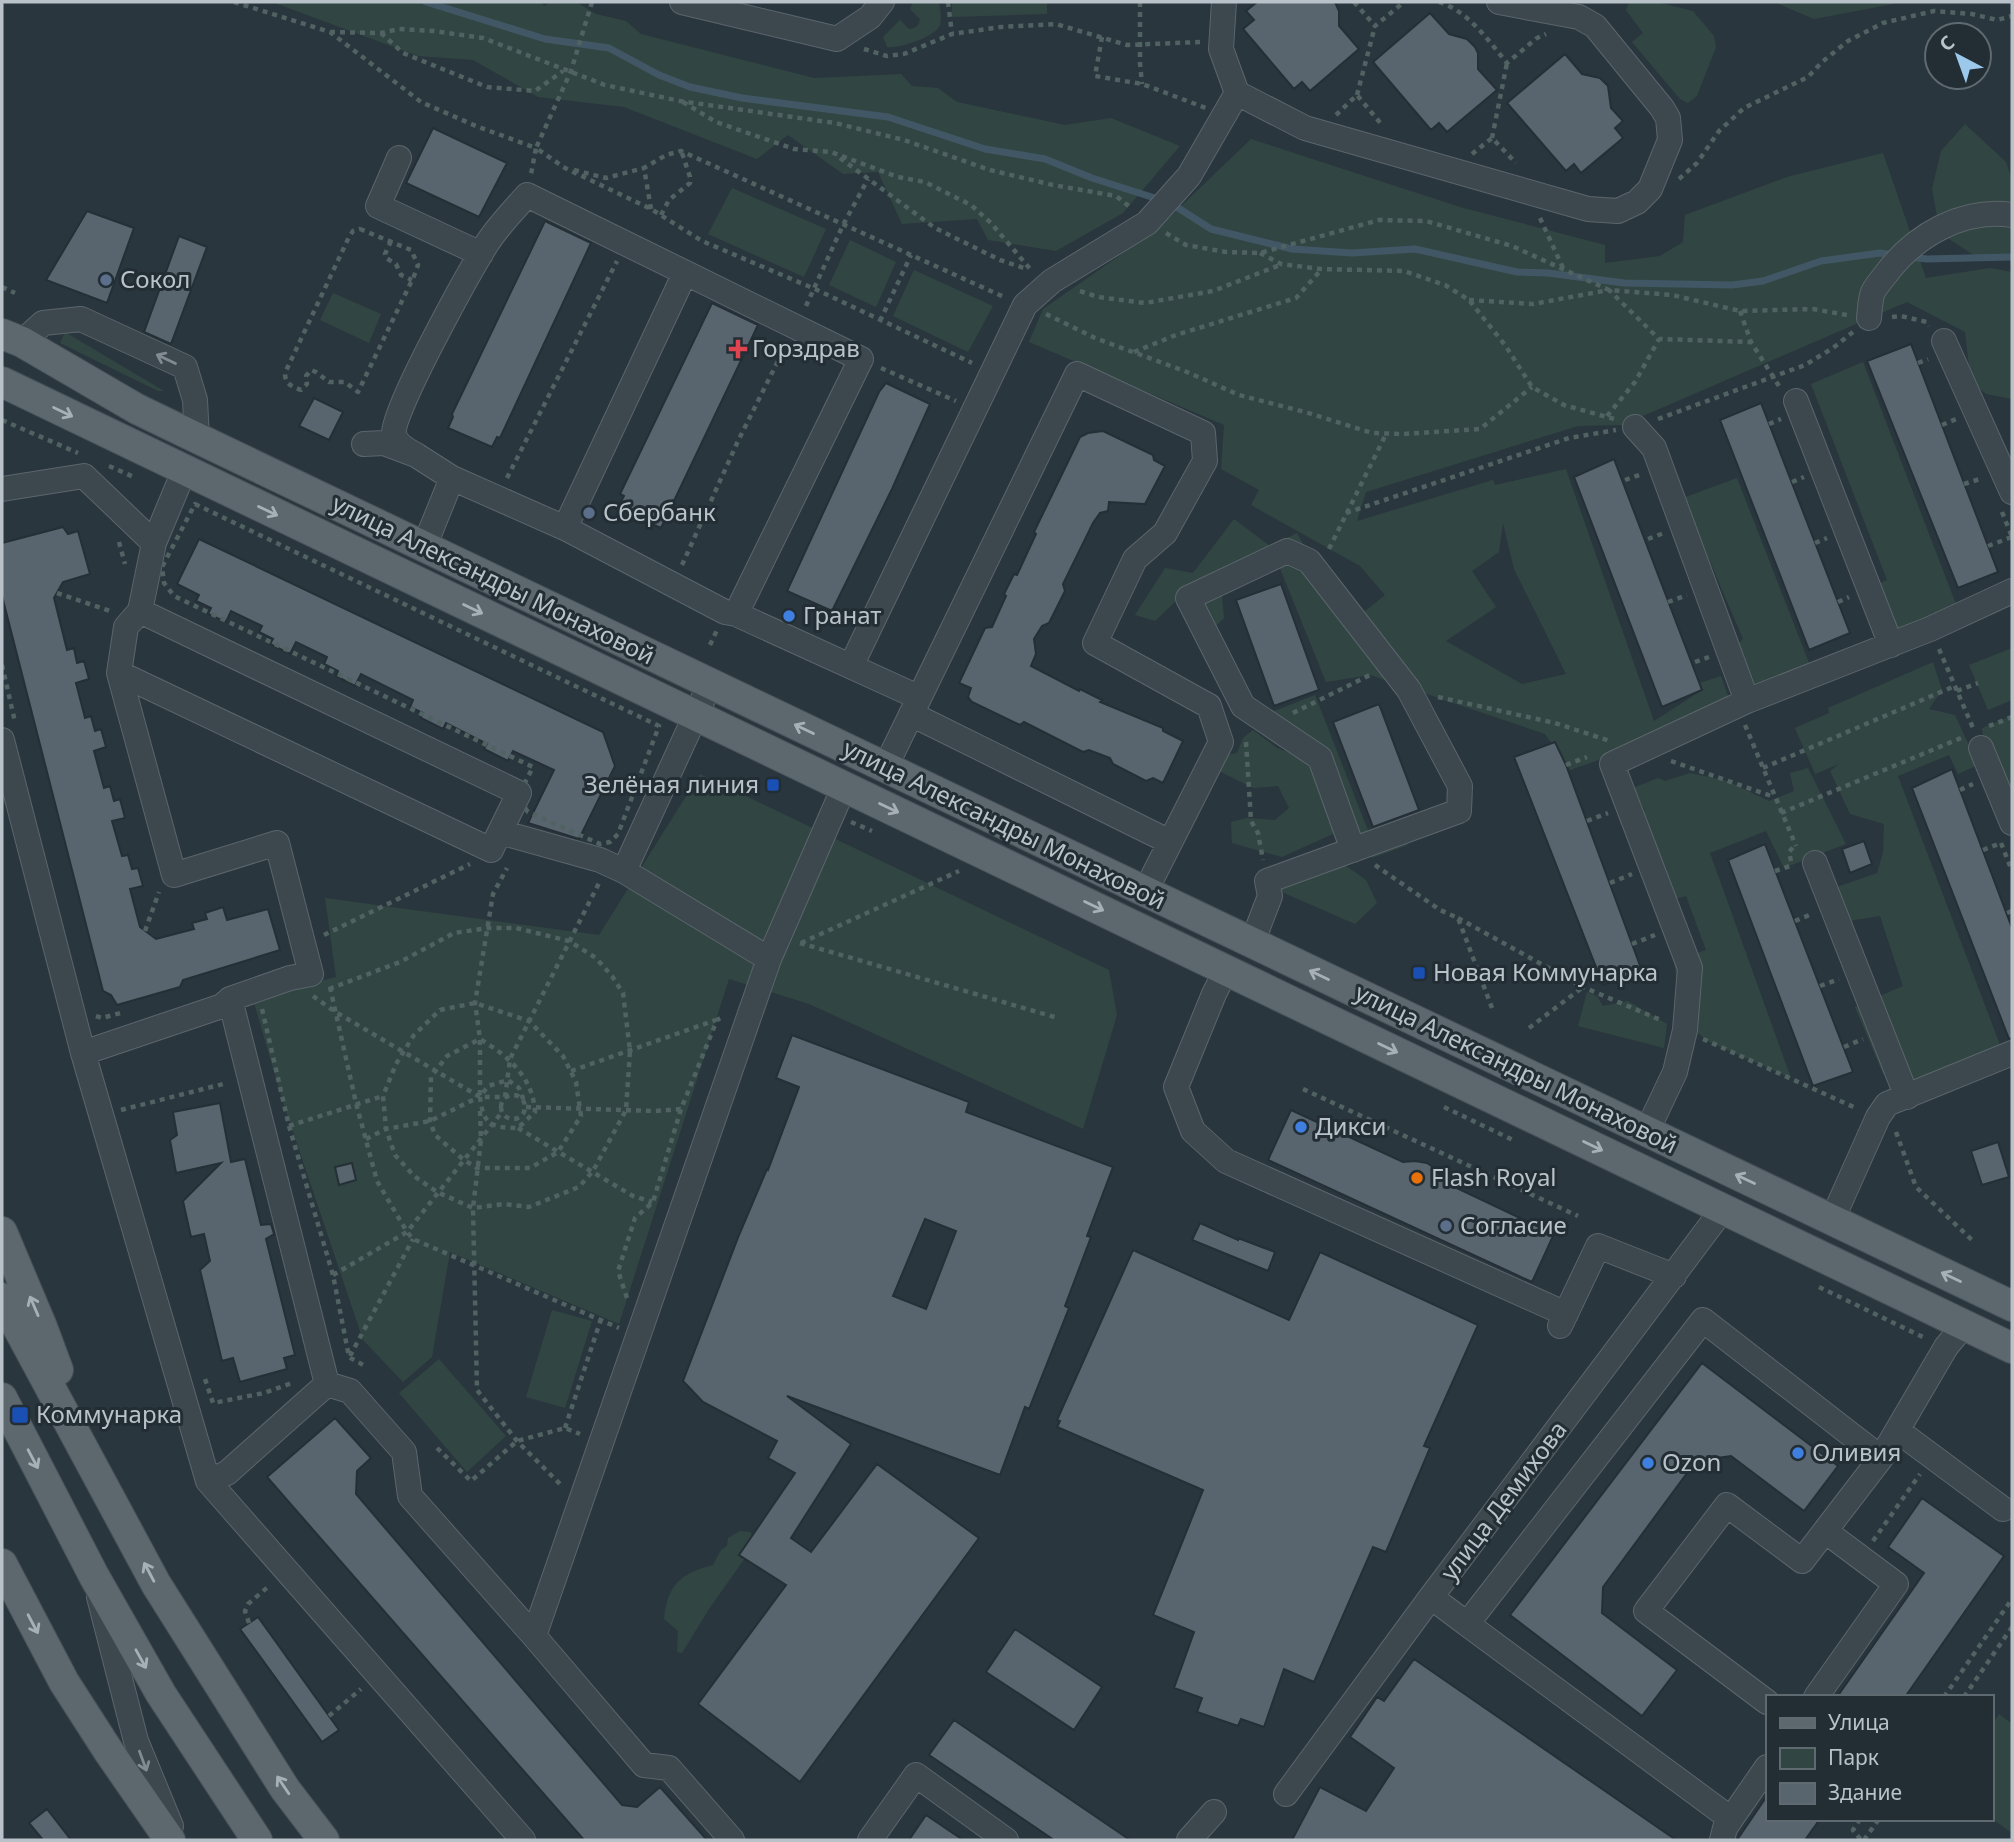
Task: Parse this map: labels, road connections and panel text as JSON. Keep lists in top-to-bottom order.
{
  "streets": {
    "main road": ["улица Александры Монаховой"],
    "street": ["улица Демихова"]
  },
  "crossings": [
    ["улица Александры Монаховой", "улица Демихова"]
  ],
  "places": {
    "other": [
      "Сокол",
      "Сбербанк",
      "Гранат",
      "Дикси",
      "Flash Royal",
      "Согласие",
      "Оливия",
      "Ozon"
    ],
    "health": ["Горздрав"],
    "transit": ["Зелёная линия", "Новая Коммунарка", "Коммунарка"]
  },
  "legend": ["Улица", "Парк", "Здание"],
  "north": "top left"
}
